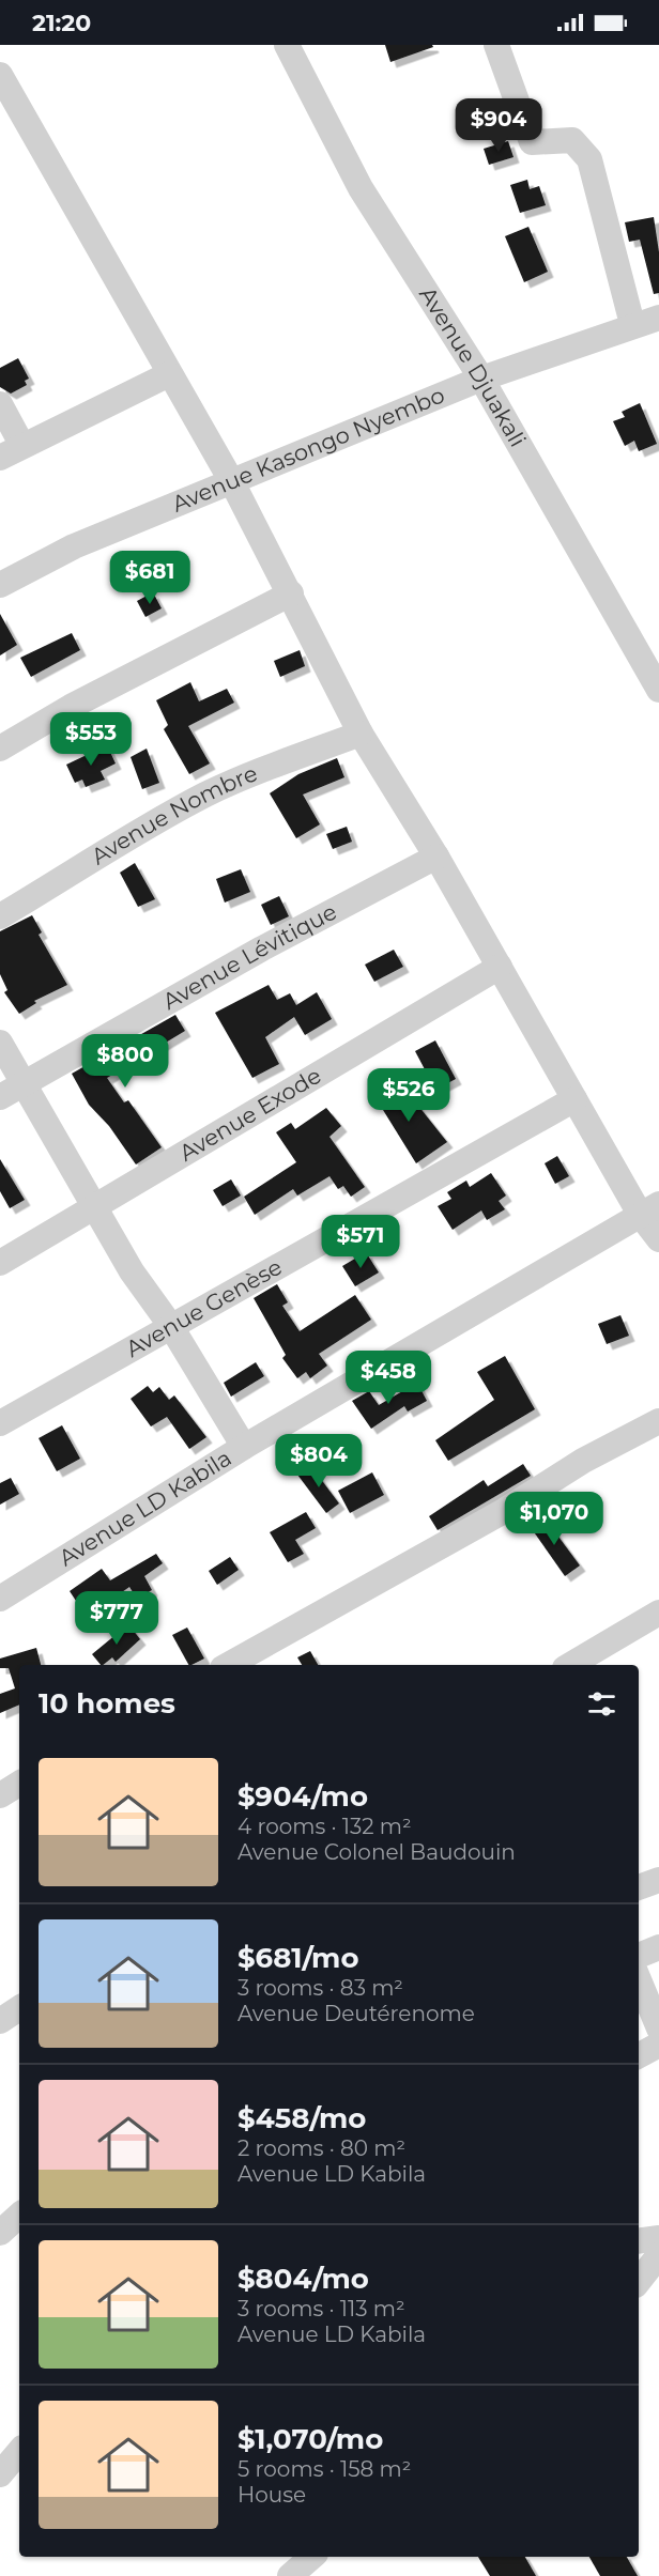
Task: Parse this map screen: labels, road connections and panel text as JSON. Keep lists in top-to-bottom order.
{
  "streets": {
    "street": [
      "Avenue Djuakali",
      "Avenue Kasongo Nyembo",
      "Avenue Nombre",
      "Avenue Lévitique",
      "Avenue Exode",
      "Avenue Genèse",
      "Avenue LD Kabila"
    ]
  },
  "crossings": [
    ["Avenue Djuakali", "Avenue Kasongo Nyembo"]
  ],
  "page": {
    "status": "21:20",
    "price": [
      "$904",
      "$681",
      "$553",
      "$800",
      "$526",
      "$571",
      "$458",
      "$804",
      "$1,070",
      "$777"
    ],
    "heading": "10 homes",
    "list": [
      {
        "name": "$904/mo",
        "note": "4 rooms · 132 m² · Avenue Colonel Baudouin"
      },
      {
        "name": "$681/mo",
        "note": "3 rooms · 83 m² · Avenue Deutérenome"
      },
      {
        "name": "$458/mo",
        "note": "2 rooms · 80 m² · Avenue LD Kabila"
      },
      {
        "name": "$804/mo",
        "note": "3 rooms · 113 m² · Avenue LD Kabila"
      },
      {
        "name": "$1,070/mo",
        "note": "5 rooms · 158 m² · House"
      }
    ]
  }
}
